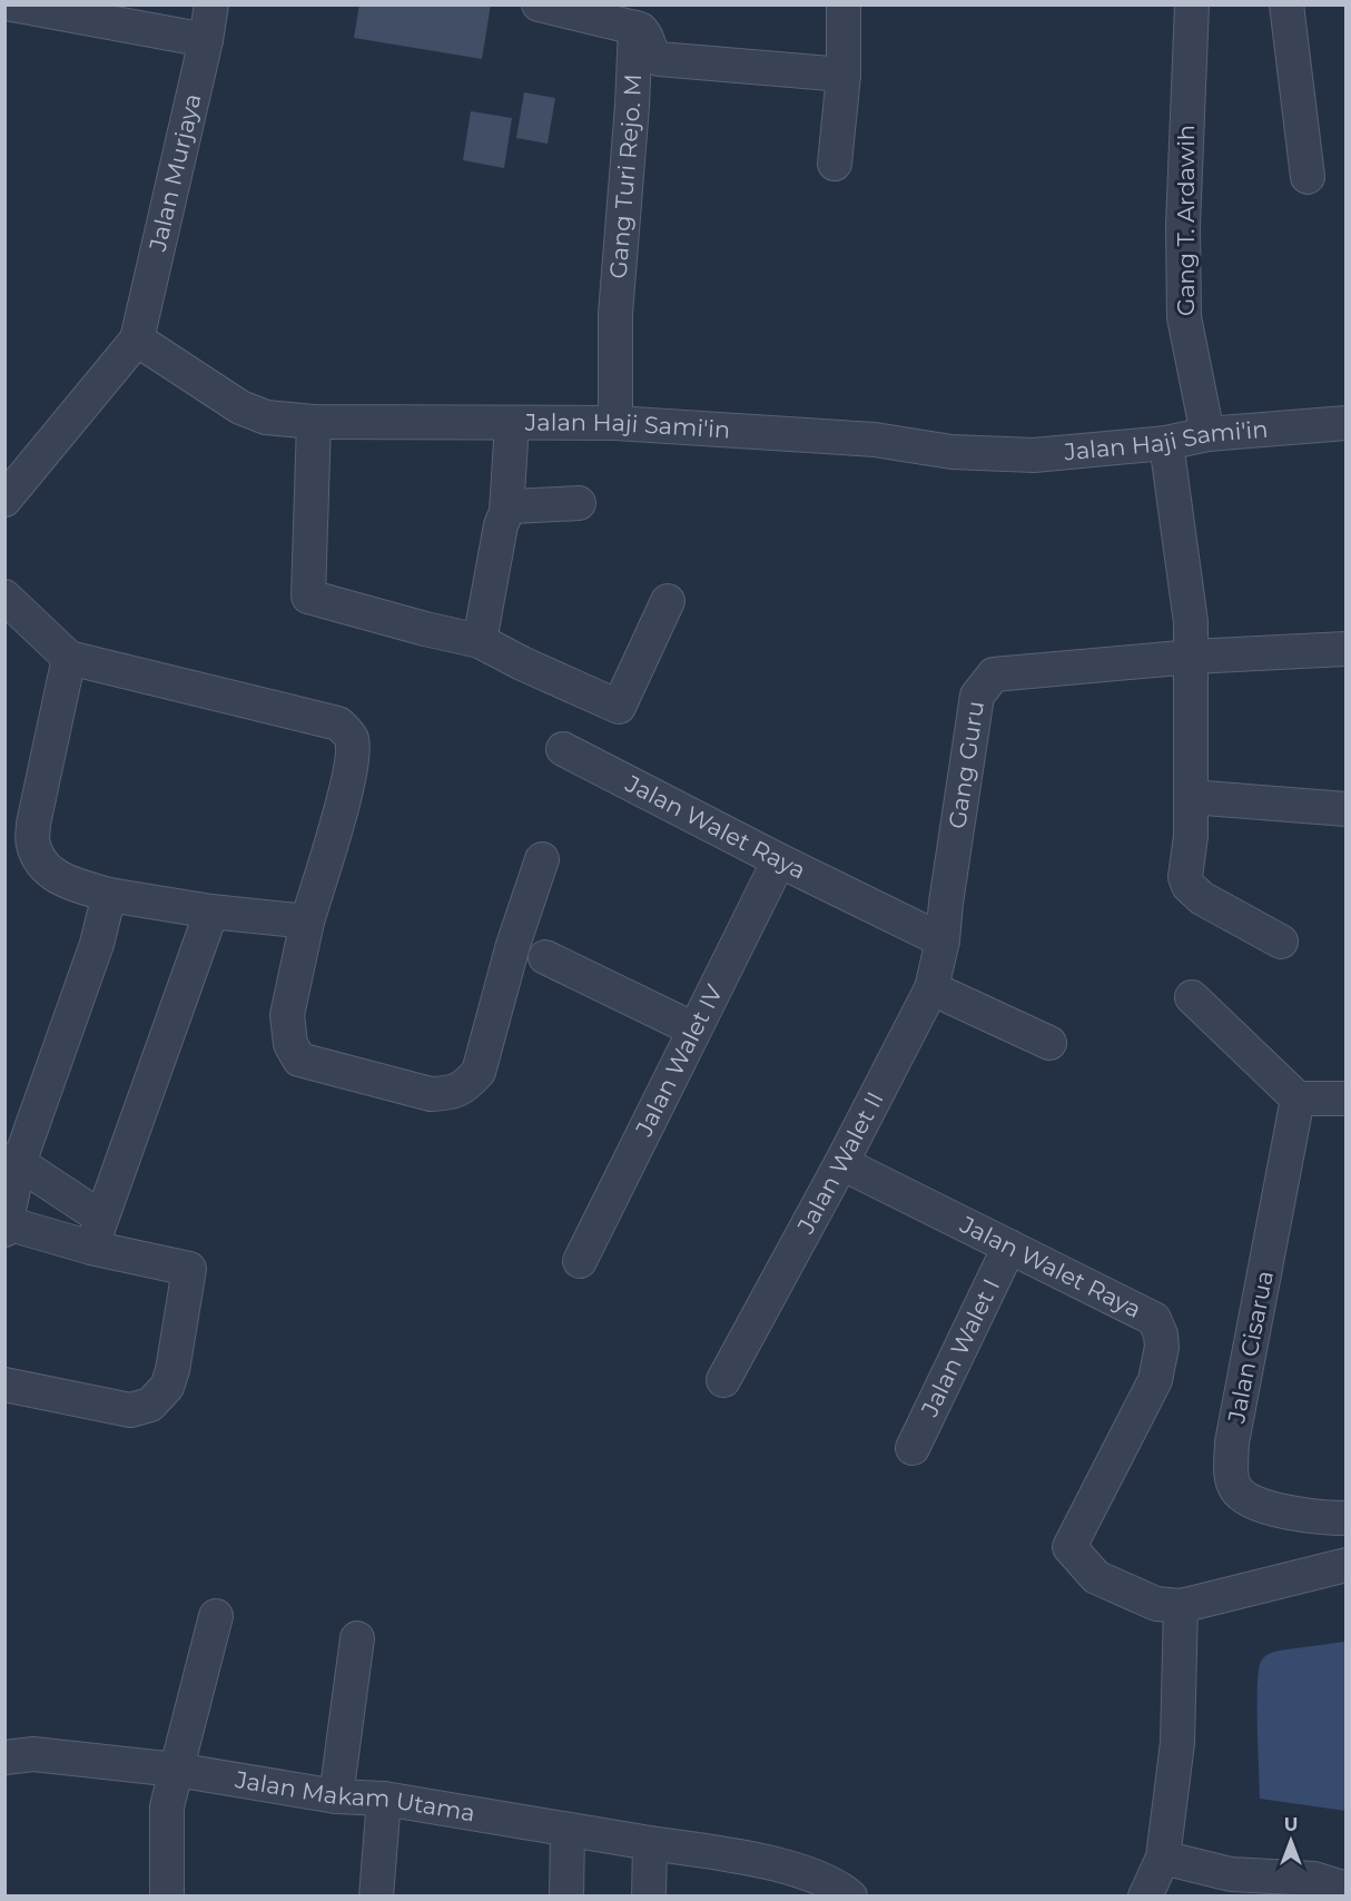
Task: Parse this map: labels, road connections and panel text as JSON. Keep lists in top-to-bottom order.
{
  "streets": {
    "street": [
      "Jalan Murjaya",
      "Gang Turi Rejo. M",
      "Gang T. Ardawih",
      "Jalan Haji Sami'in",
      "Gang Guru",
      "Jalan Walet Raya",
      "Jalan Walet IV",
      "Jalan Walet II",
      "Jalan Cisarua",
      "Jalan Walet I",
      "Jalan Makam Utama"
    ]
  },
  "crossings": [
    ["Jalan Murjaya", "Jalan Haji Sami'in"],
    ["Gang Turi Rejo. M", "Jalan Haji Sami'in"],
    ["Gang T. Ardawih", "Jalan Haji Sami'in"],
    ["Gang Guru", "Jalan Walet Raya"],
    ["Gang Guru", "Jalan Walet II"],
    ["Jalan Walet Raya", "Jalan Walet IV"],
    ["Jalan Walet Raya", "Jalan Walet II"],
    ["Jalan Walet Raya", "Jalan Walet I"]
  ],
  "north": "top"
}
